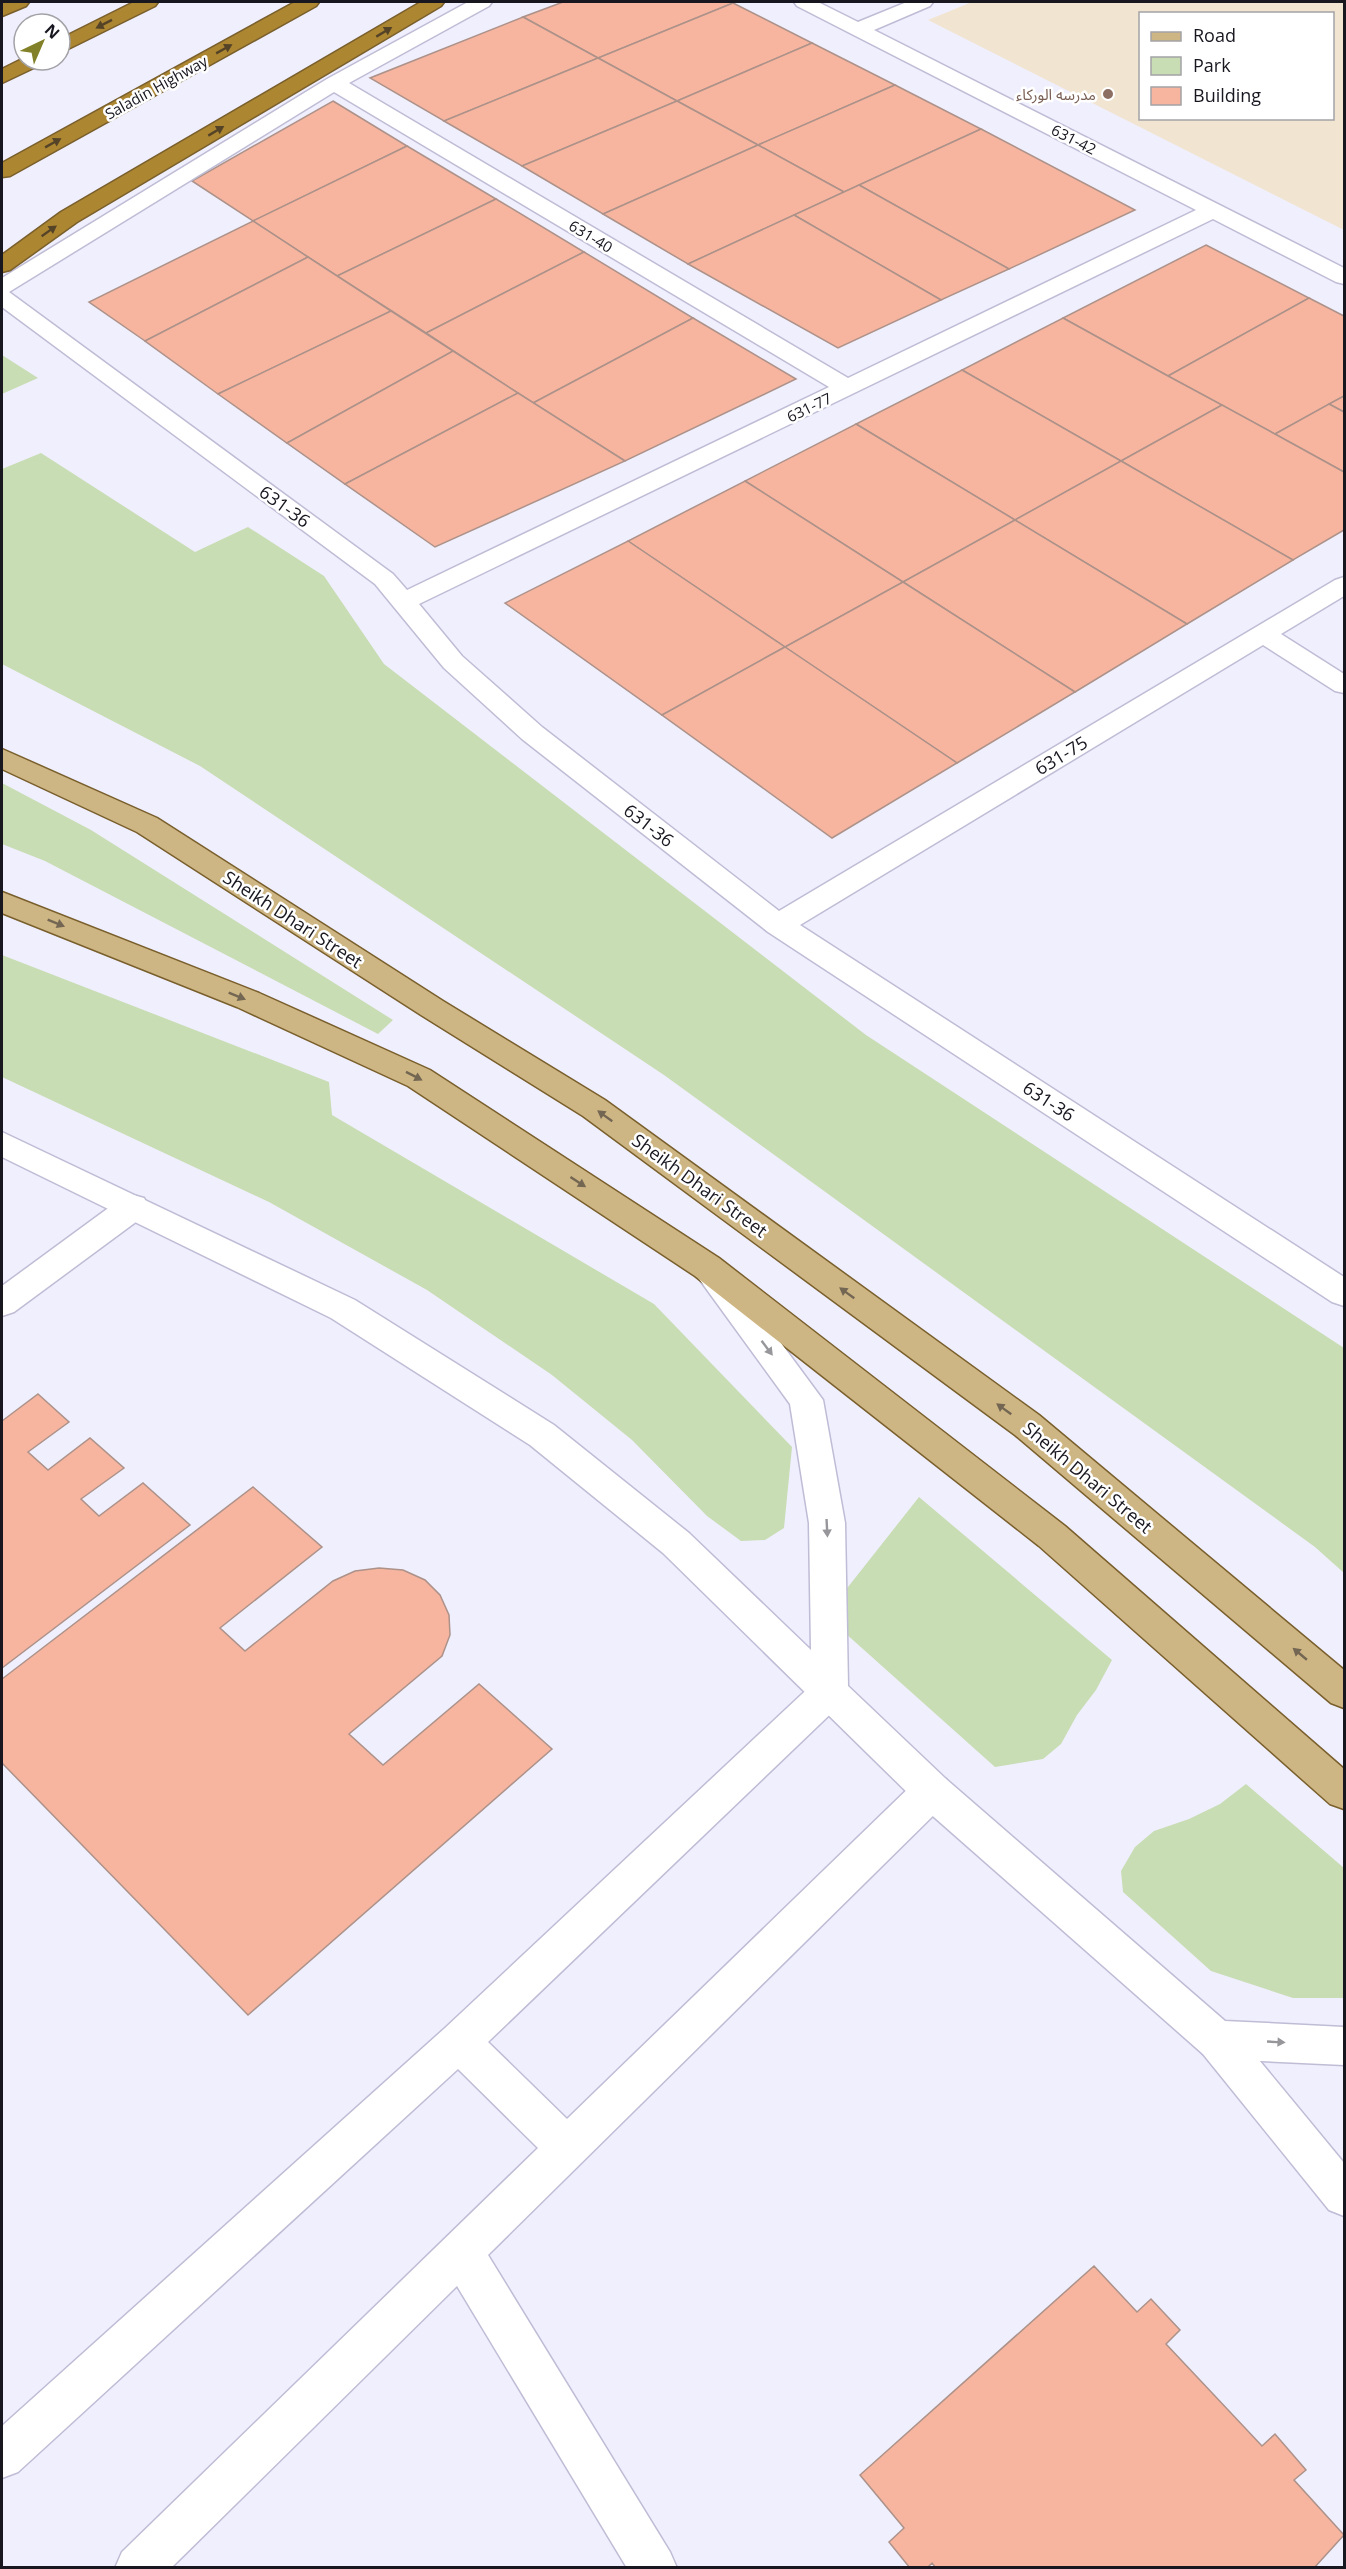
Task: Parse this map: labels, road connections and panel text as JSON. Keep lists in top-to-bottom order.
{
  "streets": {
    "highway": ["Saladin Highway"],
    "main road": ["Sheikh Dhari Street"],
    "street": [
      "631-42",
      "631-40",
      "631-77",
      "631-36",
      "631-75"
    ]
  },
  "crossings": [
    ["631-42", "631-77"],
    ["631-40", "631-77"],
    ["631-77", "631-36"],
    ["631-36", "631-75"]
  ],
  "places": ["مدرسه الوركاء"],
  "legend": ["Road", "Park", "Building"],
  "north": "top right"
}
